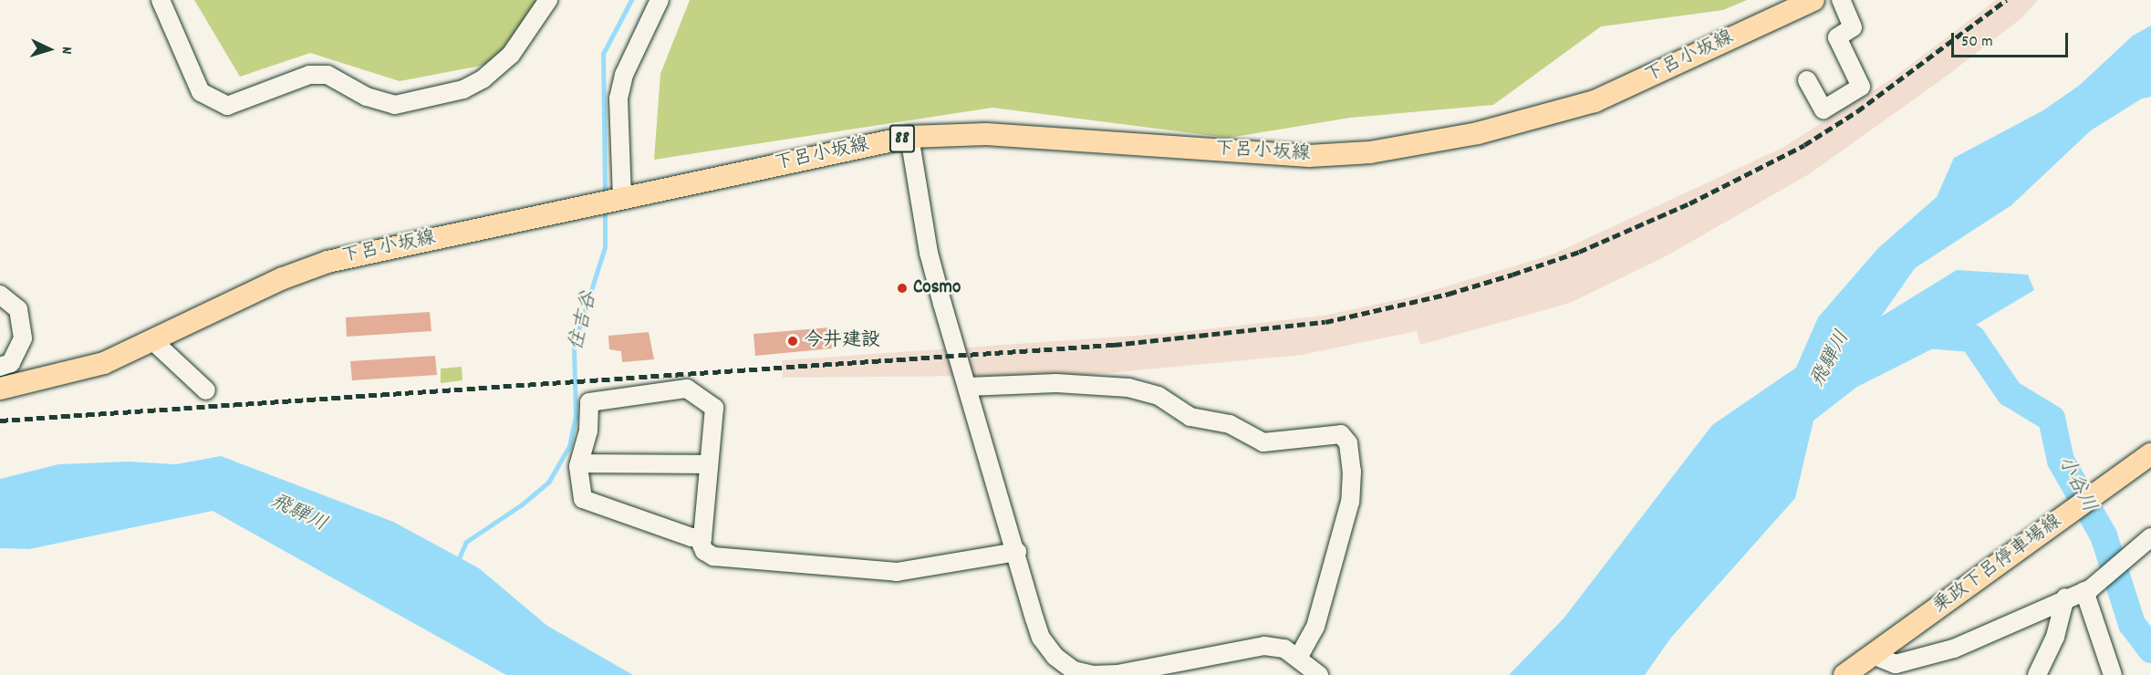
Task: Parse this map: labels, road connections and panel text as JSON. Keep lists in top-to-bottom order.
{
  "streets": {
    "main road": ["下呂小坂線", "88", "乗政下呂停車場線"]
  },
  "water": ["住吉谷", "飛騨川", "小谷川"],
  "places": ["Cosmo", "今井建設"],
  "scale_bar": "50 m",
  "north": "right"
}
